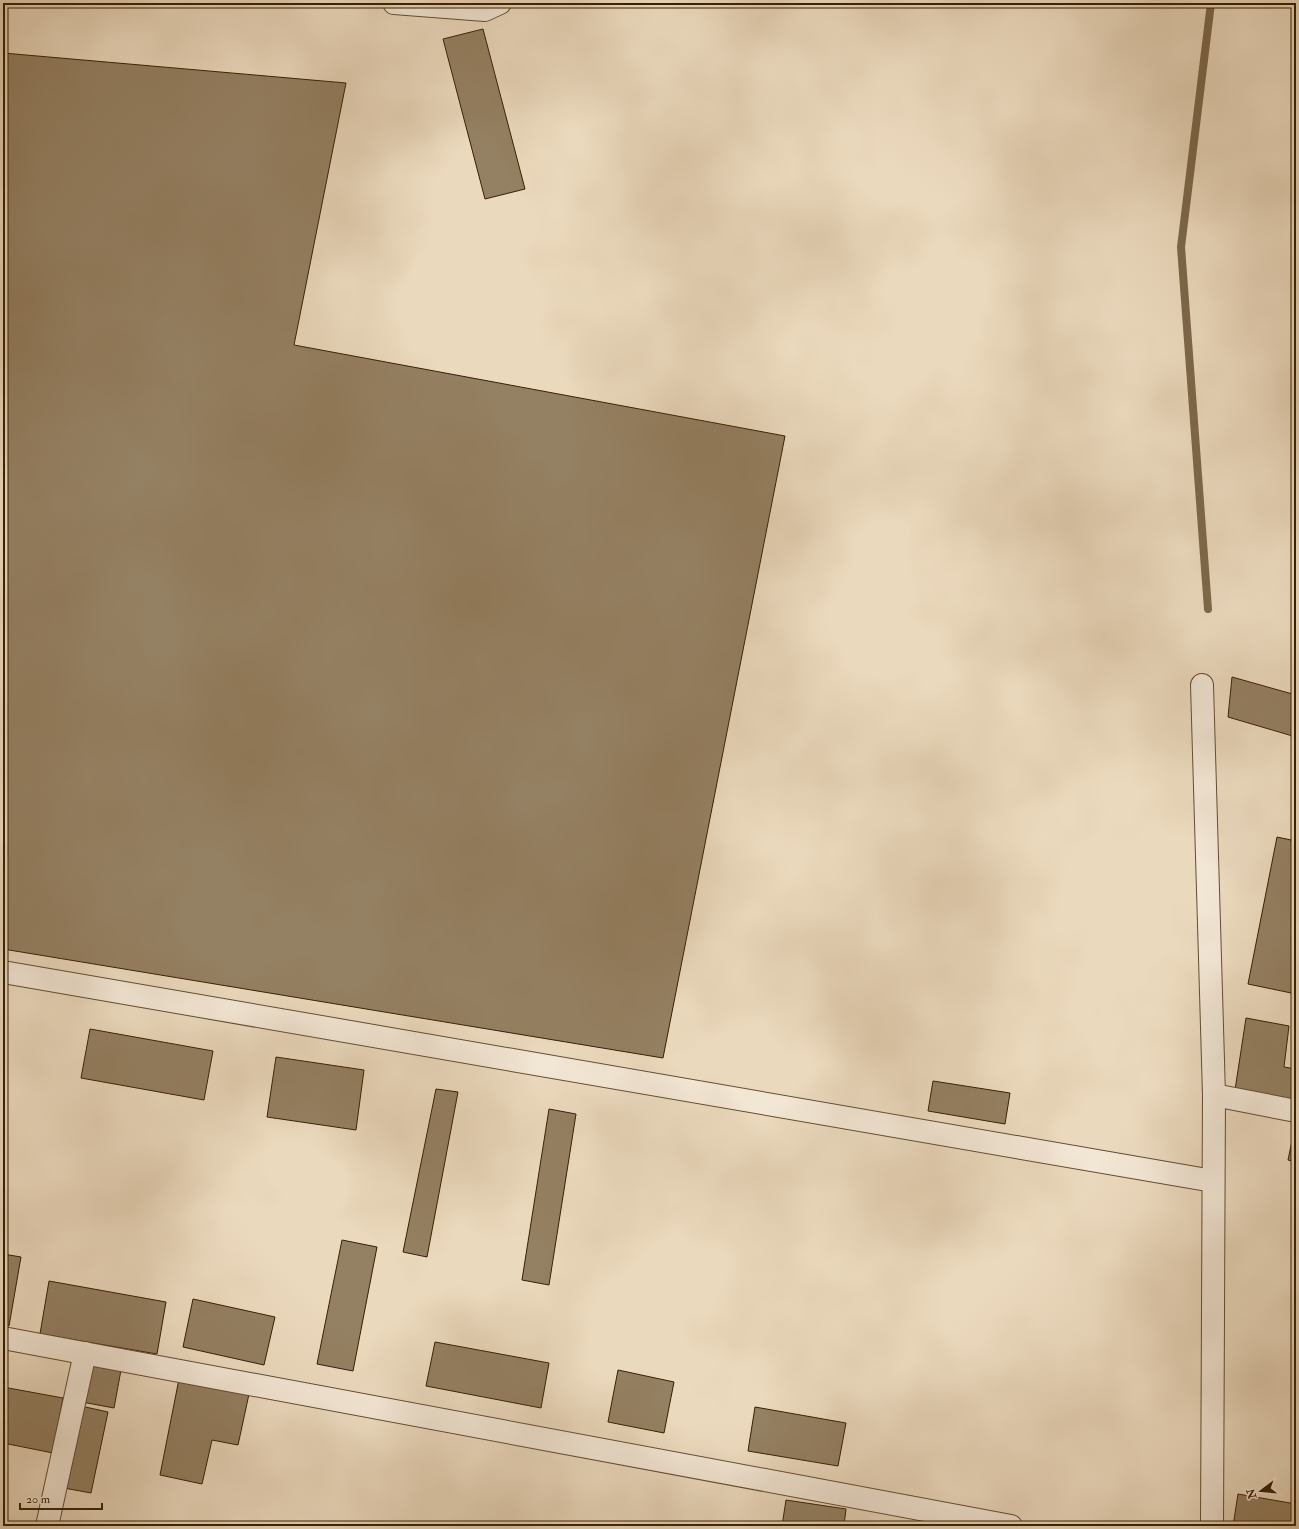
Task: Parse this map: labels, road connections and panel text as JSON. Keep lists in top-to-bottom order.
{
  "scale_bar": "20 m",
  "north": "left"
}
